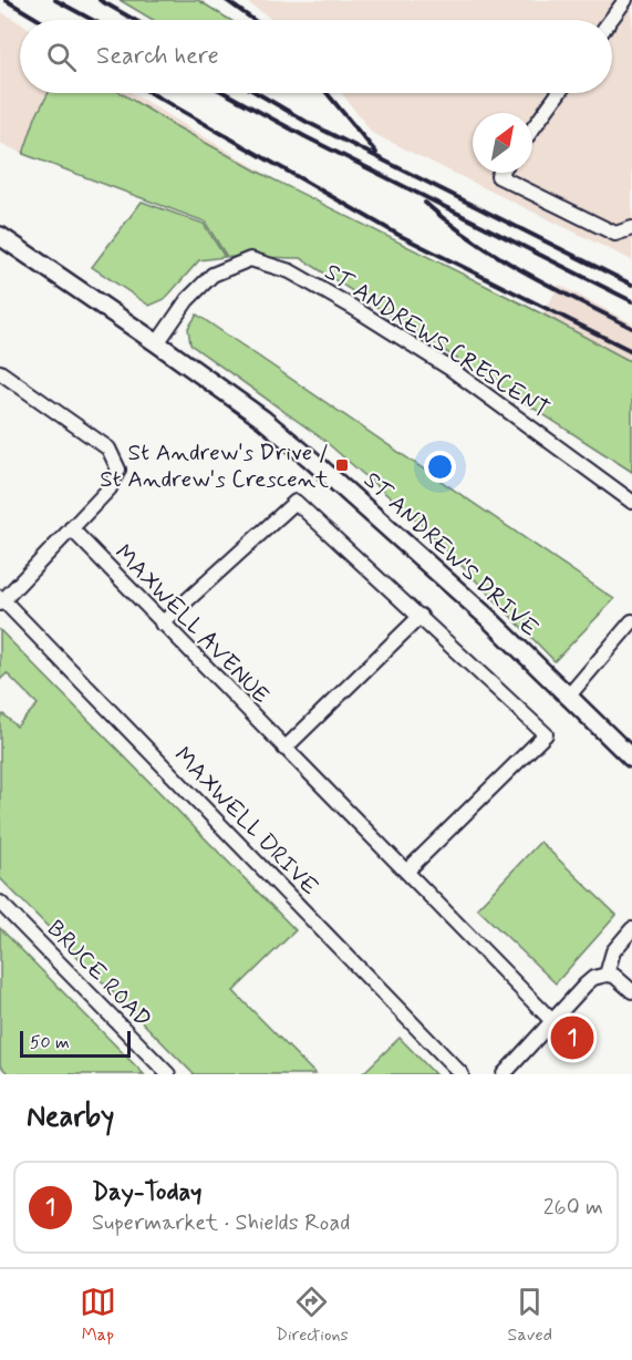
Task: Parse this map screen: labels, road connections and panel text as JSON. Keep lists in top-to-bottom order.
{
  "streets": {
    "street": [
      "ST ANDREWS CRESCENT",
      "ST ANDREW'S DRIVE",
      "MAXWELL AVENUE",
      "MAXWELL DRIVE",
      "BRUCE ROAD"
    ]
  },
  "crossings": [
    ["ST ANDREWS CRESCENT", "ST ANDREW'S DRIVE"]
  ],
  "places": {
    "transit": ["St Andrew's Drive / St Andrew's Crescent"]
  },
  "scale_bar": "50 m",
  "north": "top right",
  "page": {
    "search": "Search here",
    "pins": "1",
    "scale": "50 m",
    "heading": "Nearby",
    "list": [
      {
        "mark": "1",
        "name": "Day-Today",
        "note": "Supermarket · Shields Road",
        "value": "260 m"
      }
    ],
    "nav": ["Map", "Directions", "Saved"]
  }
}
